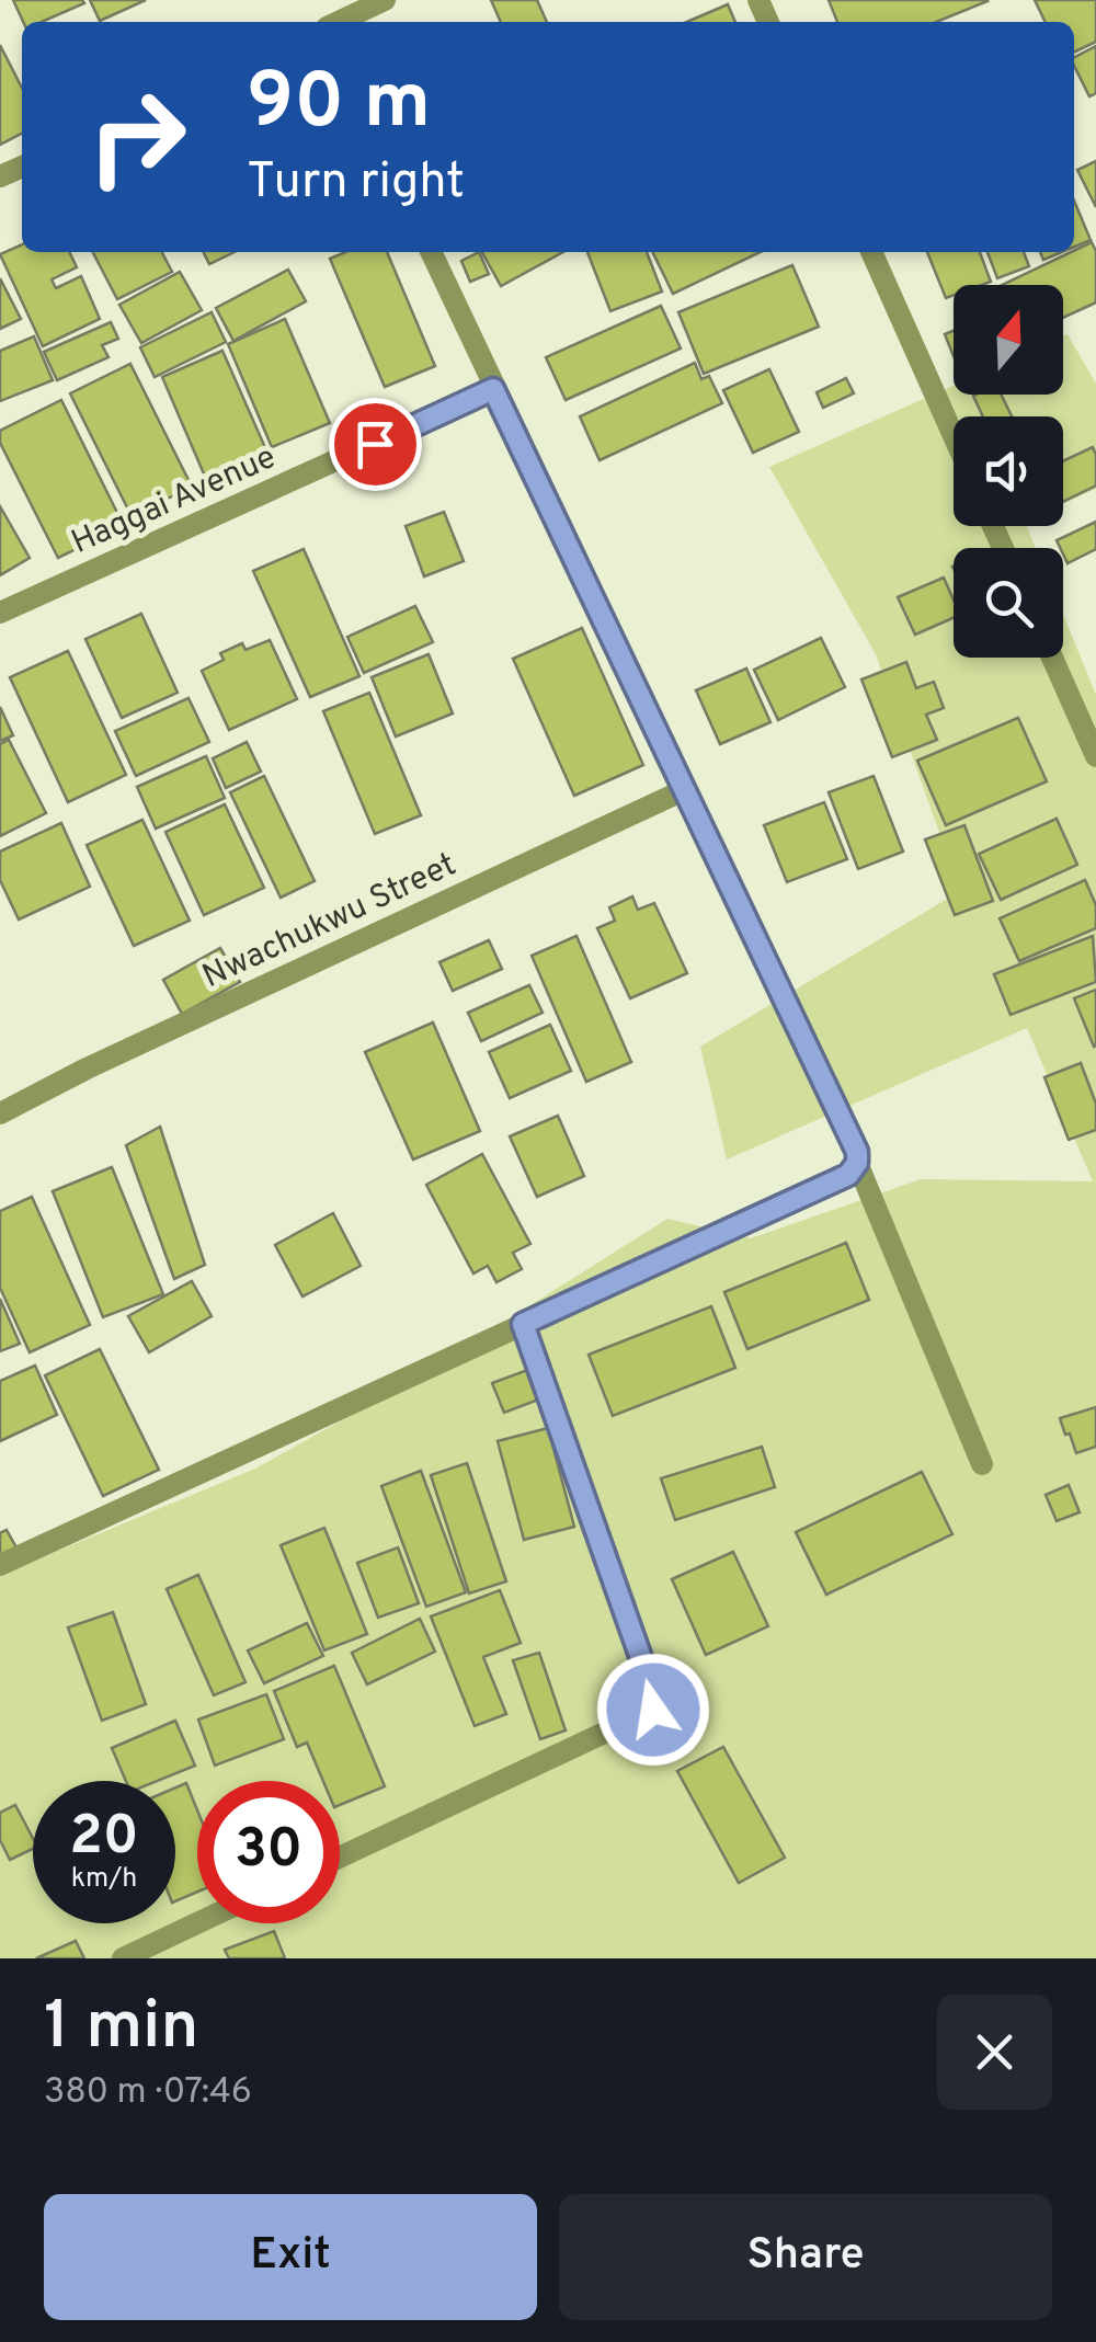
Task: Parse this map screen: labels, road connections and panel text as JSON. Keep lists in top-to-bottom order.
{
  "streets": {
    "street": ["Haggai Avenue", "Nwachukwu Street"]
  },
  "north": "top",
  "page": {
    "turn": ["90 m", "Turn right"],
    "speed": "20 km/h",
    "limit": "30",
    "heading": ["1 min", "380 m · 07:46"],
    "buttons": ["Exit", "Share"]
  }
}
